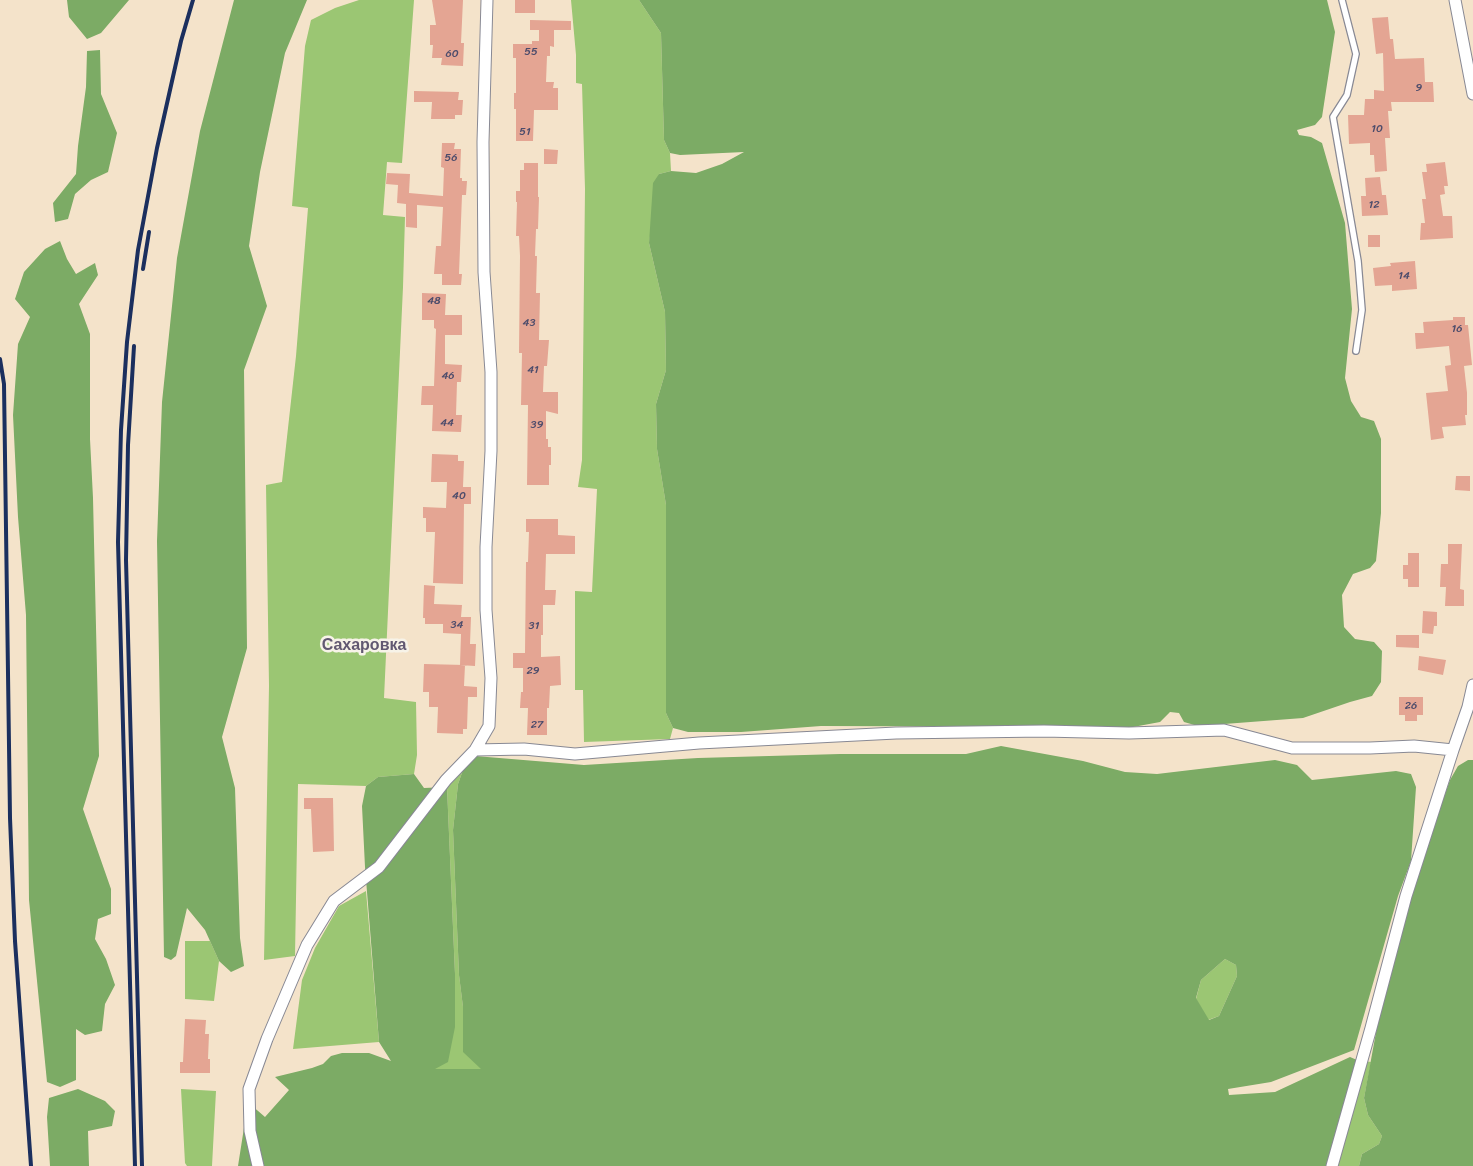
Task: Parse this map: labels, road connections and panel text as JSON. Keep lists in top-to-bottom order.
{
  "districts": ["Сахаровка"],
  "house_numbers": [
    "55",
    "60",
    "9",
    "10",
    "51",
    "56",
    "12",
    "14",
    "48",
    "43",
    "16",
    "41",
    "46",
    "44",
    "39",
    "40",
    "34",
    "31",
    "29",
    "26",
    "27"
  ]
}
